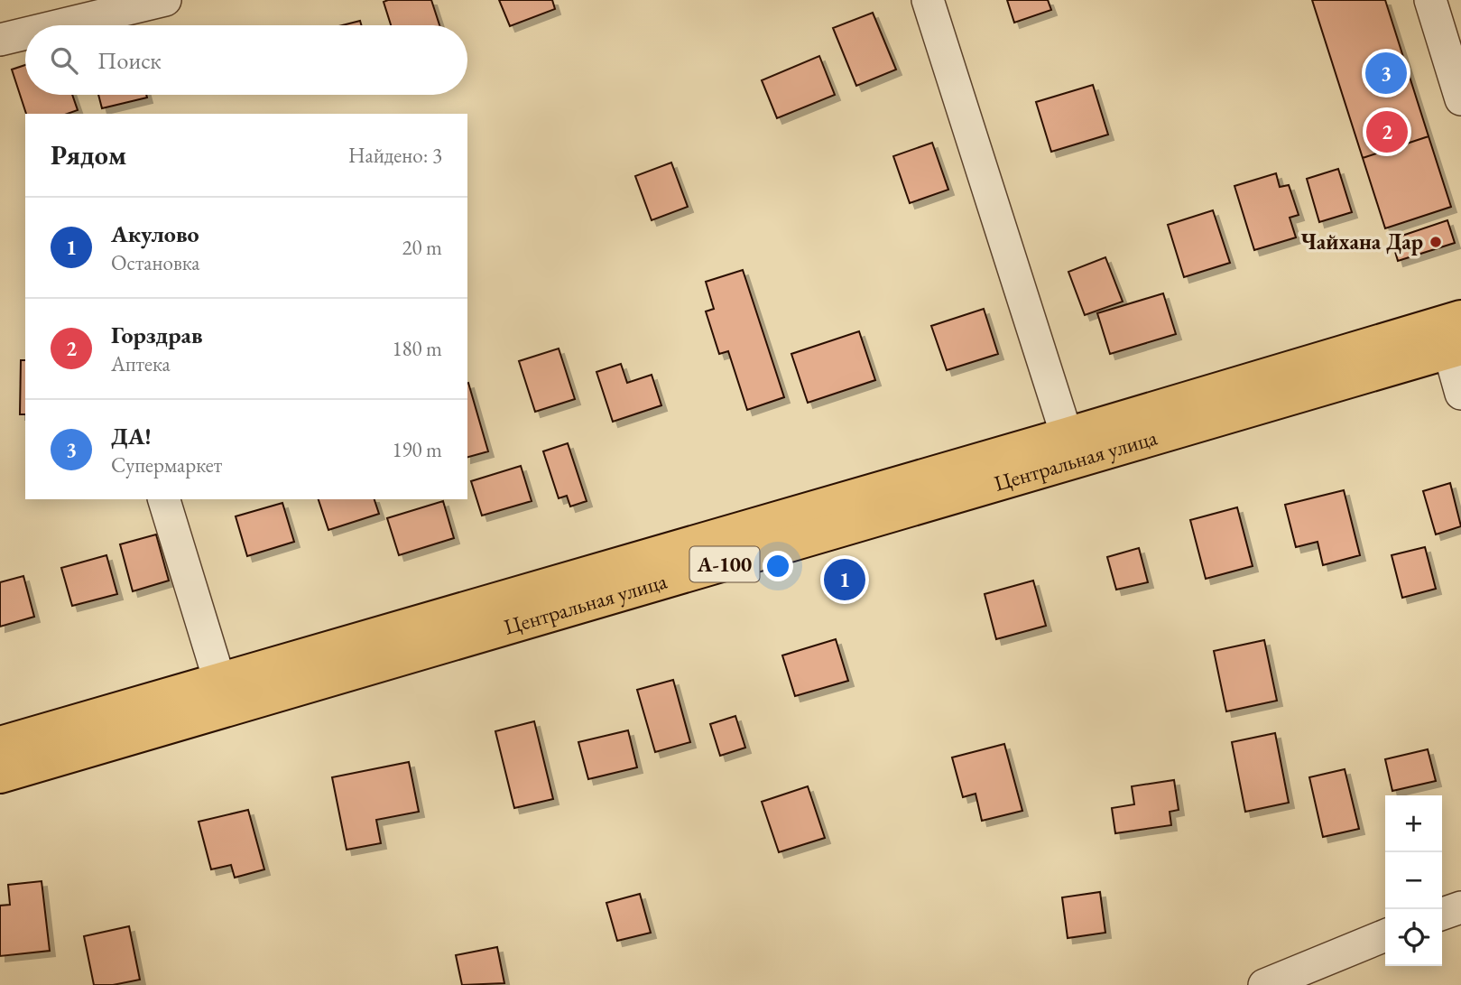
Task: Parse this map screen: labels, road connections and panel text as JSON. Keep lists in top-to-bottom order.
{
  "streets": {
    "main road": ["Центральная улица", "А-100"]
  },
  "places": ["Чайхана Дар"],
  "page": {
    "search": "Поиск",
    "pins": ["3", "2", "1"],
    "heading": ["Рядом", "Найдено: 3"],
    "list": [
      {
        "mark": "1",
        "name": "Акулово",
        "note": "Остановка",
        "value": "20 m"
      },
      {
        "mark": "2",
        "name": "Горздрав",
        "note": "Аптека",
        "value": "180 m"
      },
      {
        "mark": "3",
        "name": "ДА!",
        "note": "Супермаркет",
        "value": "190 m"
      }
    ],
    "map_buttons": ["+", "−"]
  }
}
